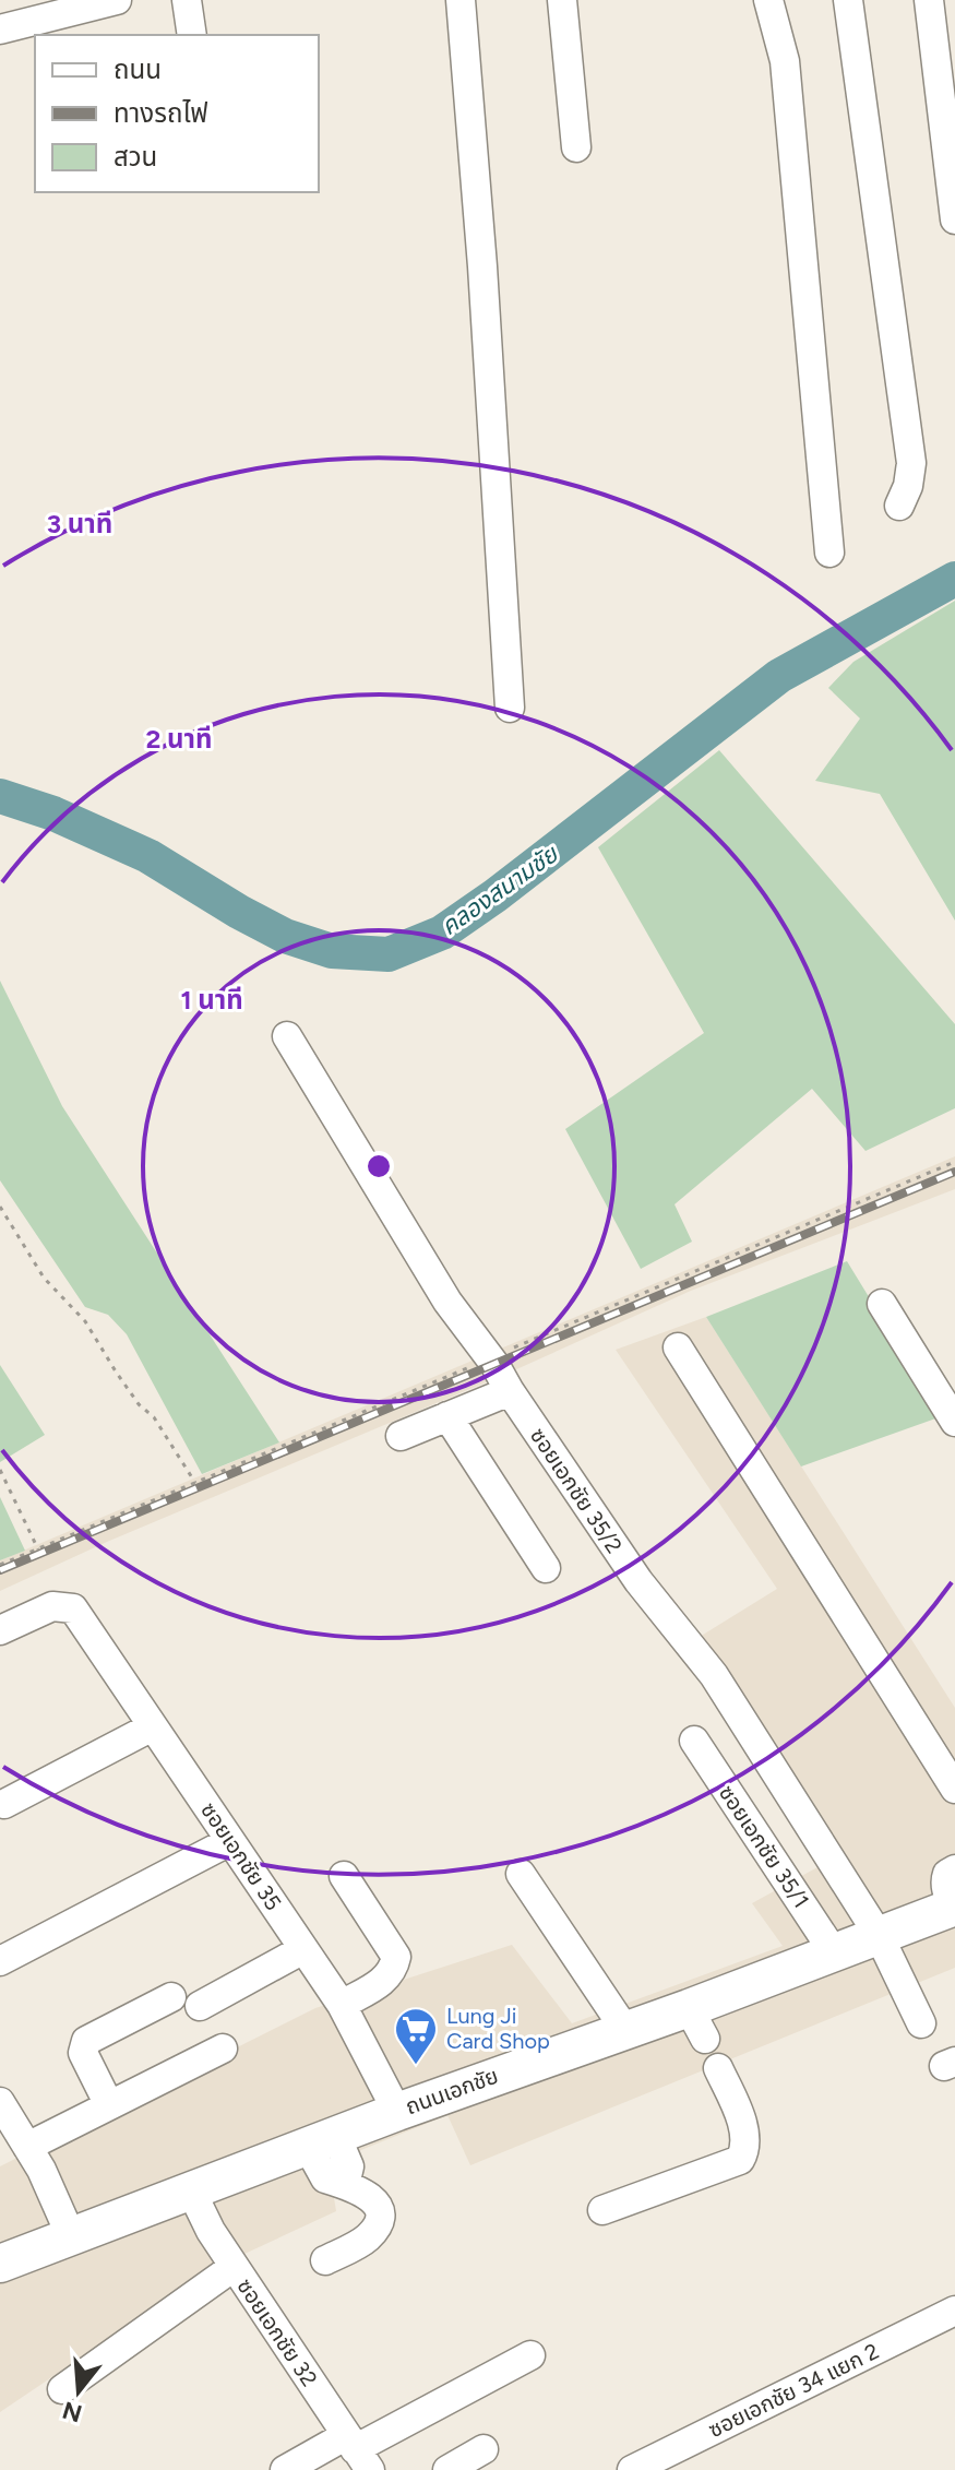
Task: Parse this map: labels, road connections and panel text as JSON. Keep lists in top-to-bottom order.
{
  "streets": {
    "main road": ["ถนนเอกชัย"],
    "street": [
      "ซอยเอกชัย 35/2",
      "ซอยเอกชัย 35/1",
      "ซอยเอกชัย 35",
      "ซอยเอกชัย 32",
      "ซอยเอกชัย 34 แยก 2"
    ]
  },
  "crossings": [
    ["ซอยเอกชัย 35/2", "ถนนเอกชัย"],
    ["ซอยเอกชัย 35/1", "ถนนเอกชัย"],
    ["ซอยเอกชัย 35", "ถนนเอกชัย"],
    ["ถนนเอกชัย", "ซอยเอกชัย 32"]
  ],
  "water": ["คลองสนามชัย"],
  "places": {
    "supermarket": ["Lung Ji Card Shop"]
  },
  "legend": ["ถนน", "ทางรถไฟ", "สวน"],
  "north": "bottom",
  "rings": ["3 นาที", "2 นาที", "1 นาที"]
}
